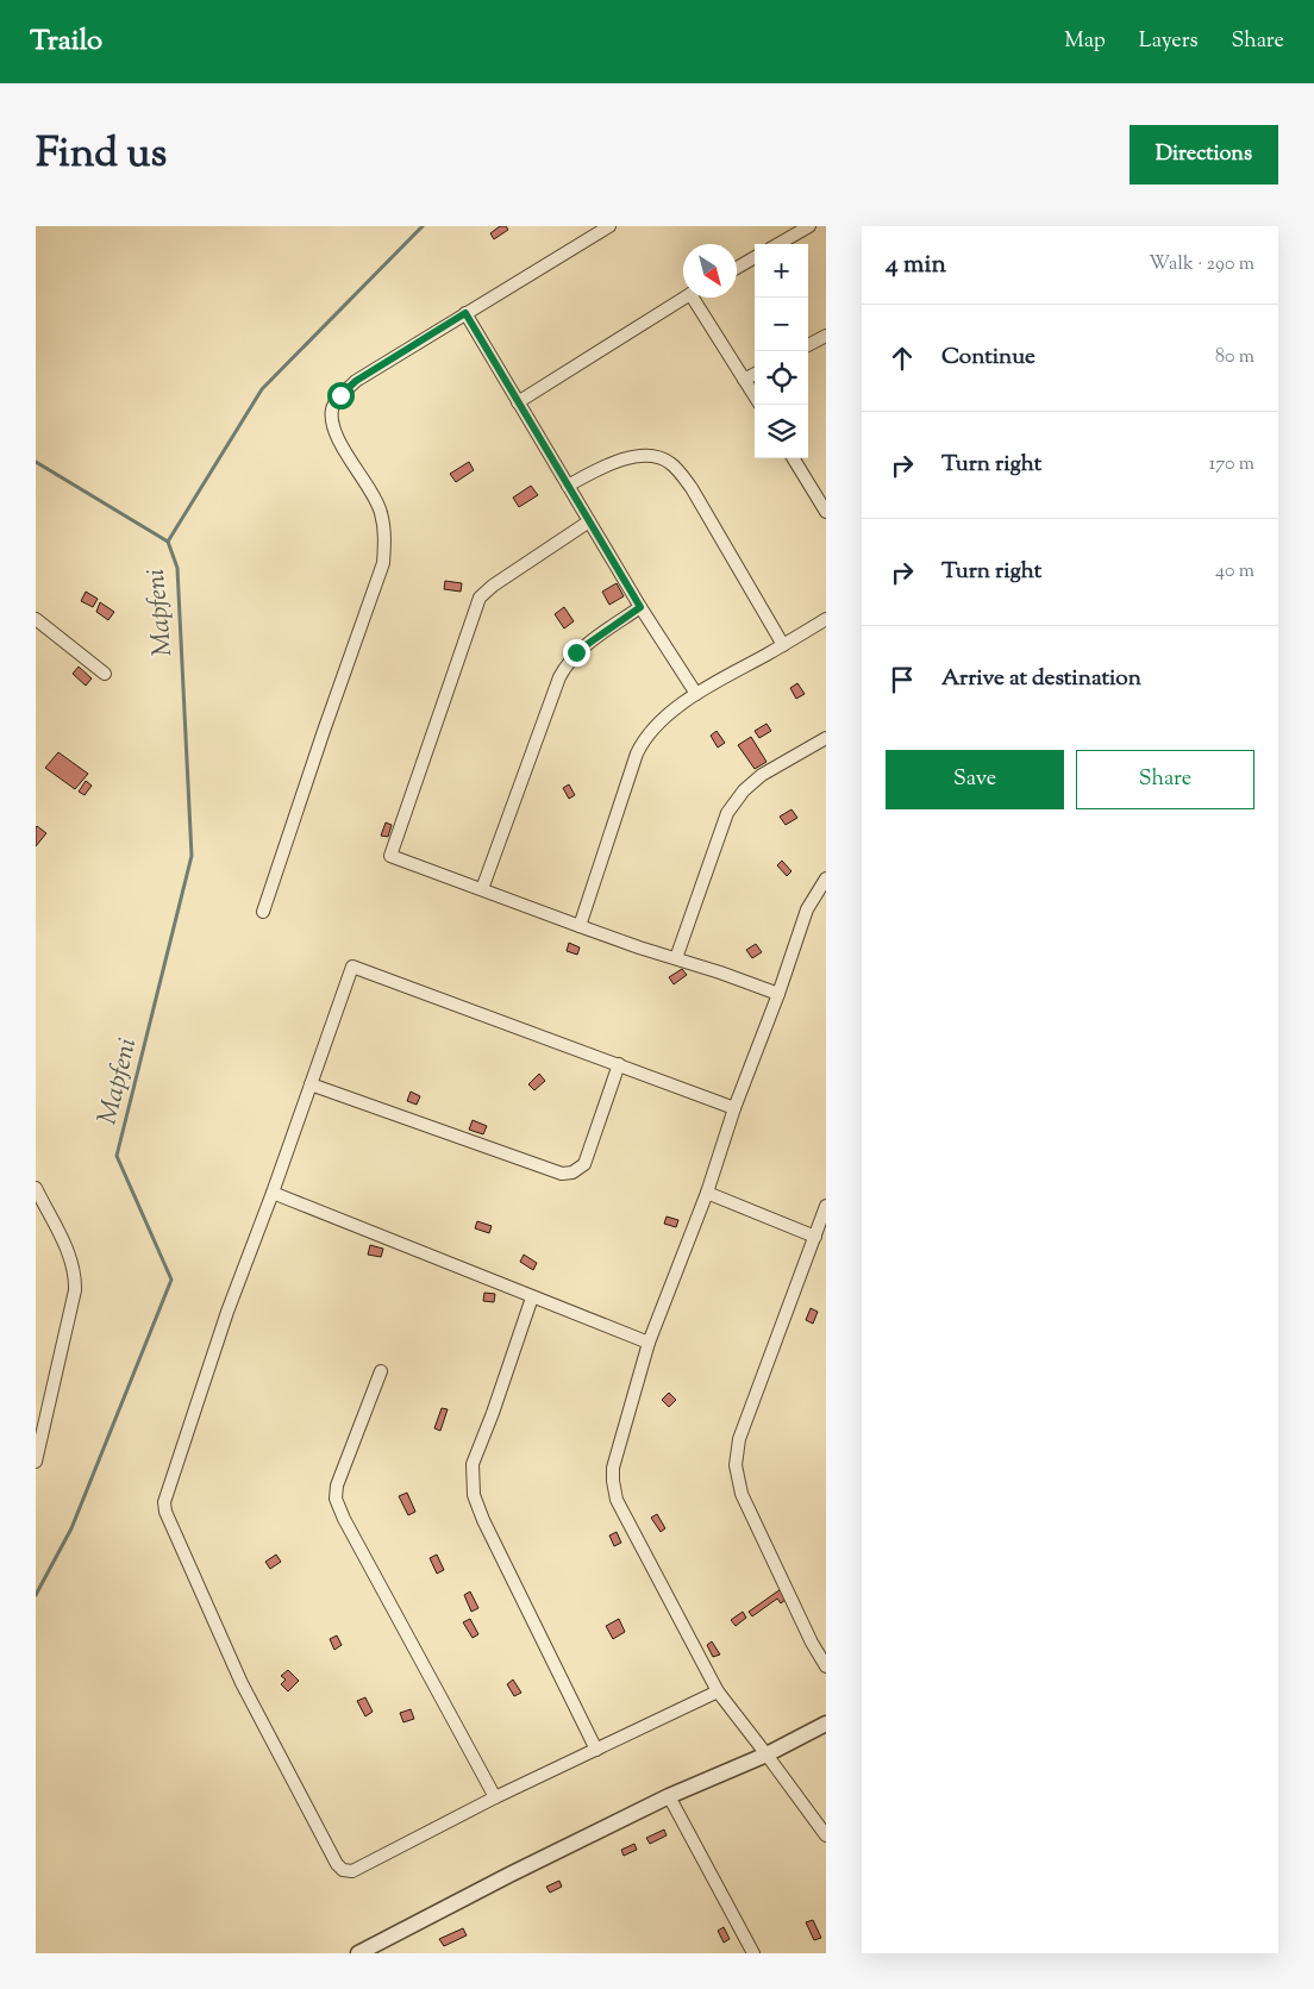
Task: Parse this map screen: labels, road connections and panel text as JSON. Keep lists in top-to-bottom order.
{
  "water": ["Mapfeni"],
  "north": "bottom right",
  "page": {
    "header": "Trailo",
    "nav": ["Map", "Layers", "Share"],
    "title": "Find us",
    "buttons": [
      "Directions",
      ["Save", "Share"]
    ],
    "heading": ["4 min", "Walk · 290 m"],
    "map_buttons": ["+", "−"],
    "list": [
      ["Continue", "80 m"],
      ["Turn right", "170 m"],
      ["Turn right", "40 m"],
      "Arrive at destination"
    ]
  }
}
